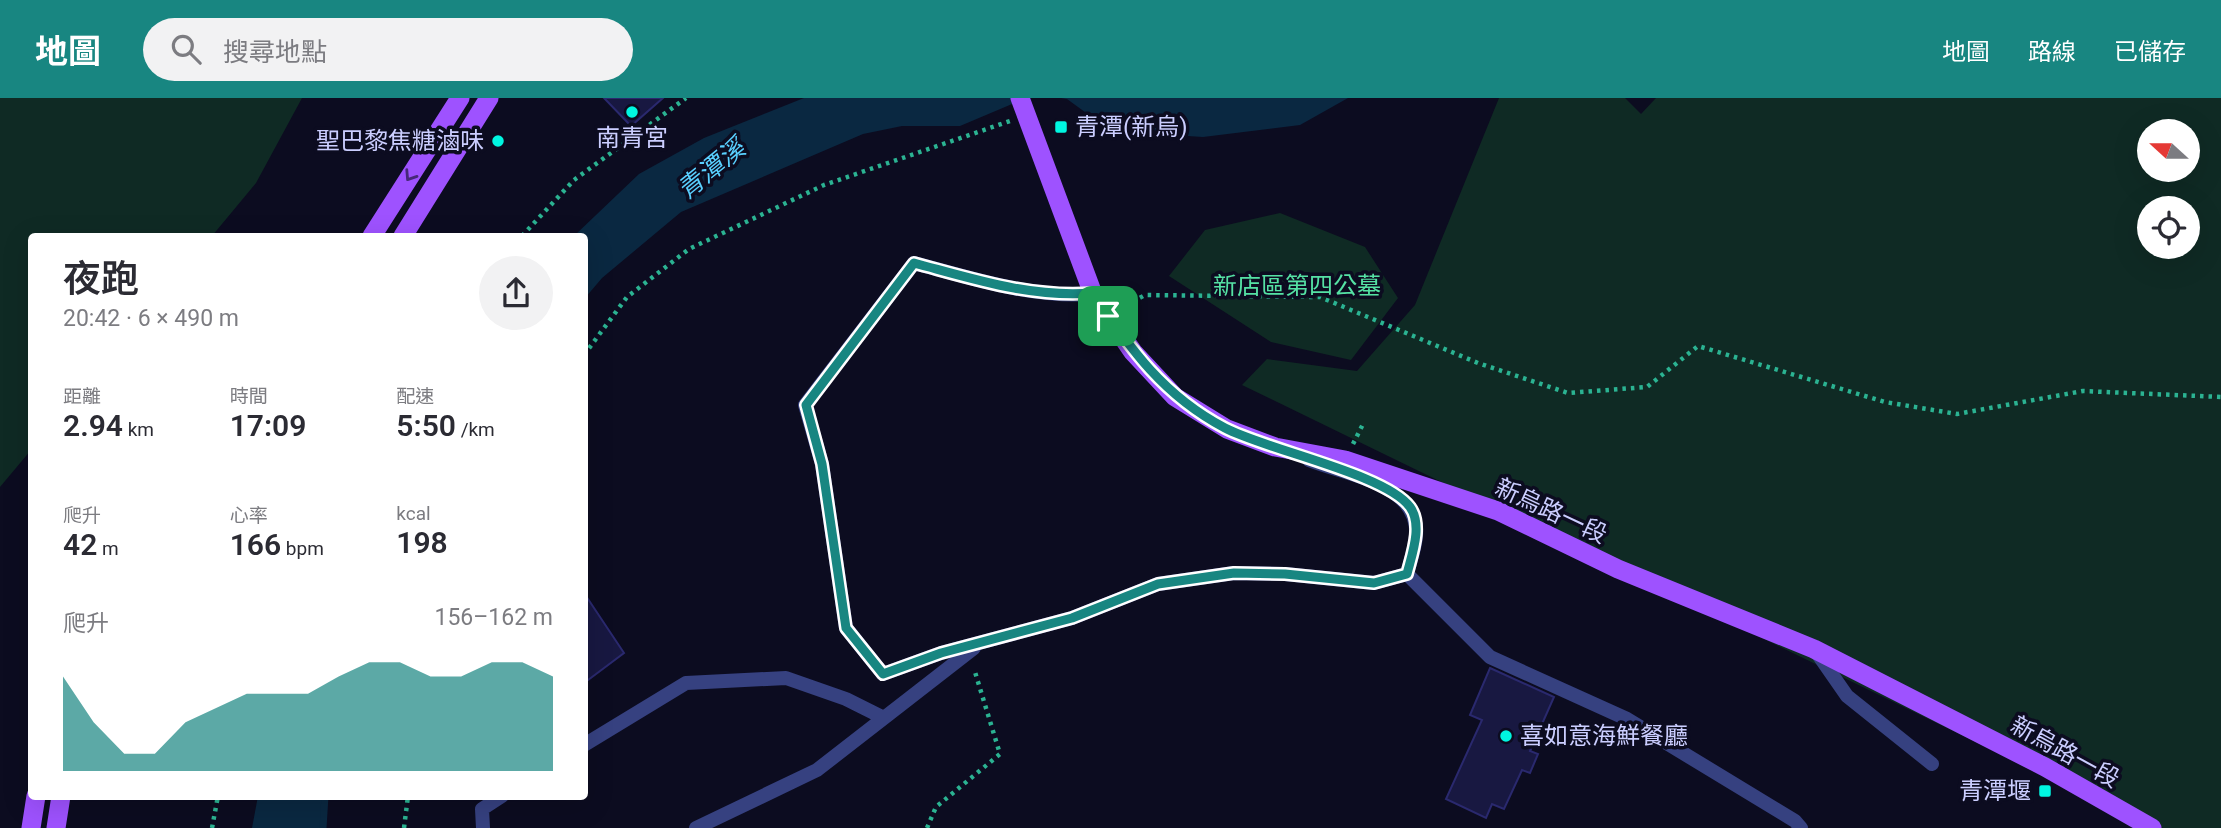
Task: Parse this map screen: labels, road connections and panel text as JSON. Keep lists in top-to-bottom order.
{
  "streets": {
    "main road": ["新烏路一段"]
  },
  "water": ["青潭溪"],
  "parks": ["新店區第四公墓"],
  "places": {
    "other": ["南青宮", "聖巴黎焦糖滷味", "喜如意海鮮餐廳"],
    "transit": ["青潭(新烏)", "青潭堰"]
  },
  "north": "left",
  "page": {
    "header": "地圖",
    "search": "搜尋地點",
    "nav": ["地圖", "路線", "已儲存"],
    "heading": ["夜跑", "20:42 · 6 × 490 m"],
    "stats": [
      ["距離", "2.94 km"],
      ["時間", "17:09"],
      ["配速", "5:50 /km"],
      ["爬升", "42 m"],
      ["心率", "166 bpm"],
      ["kcal", "198"]
    ],
    "chart": ["爬升", "156–162 m"]
  }
}
